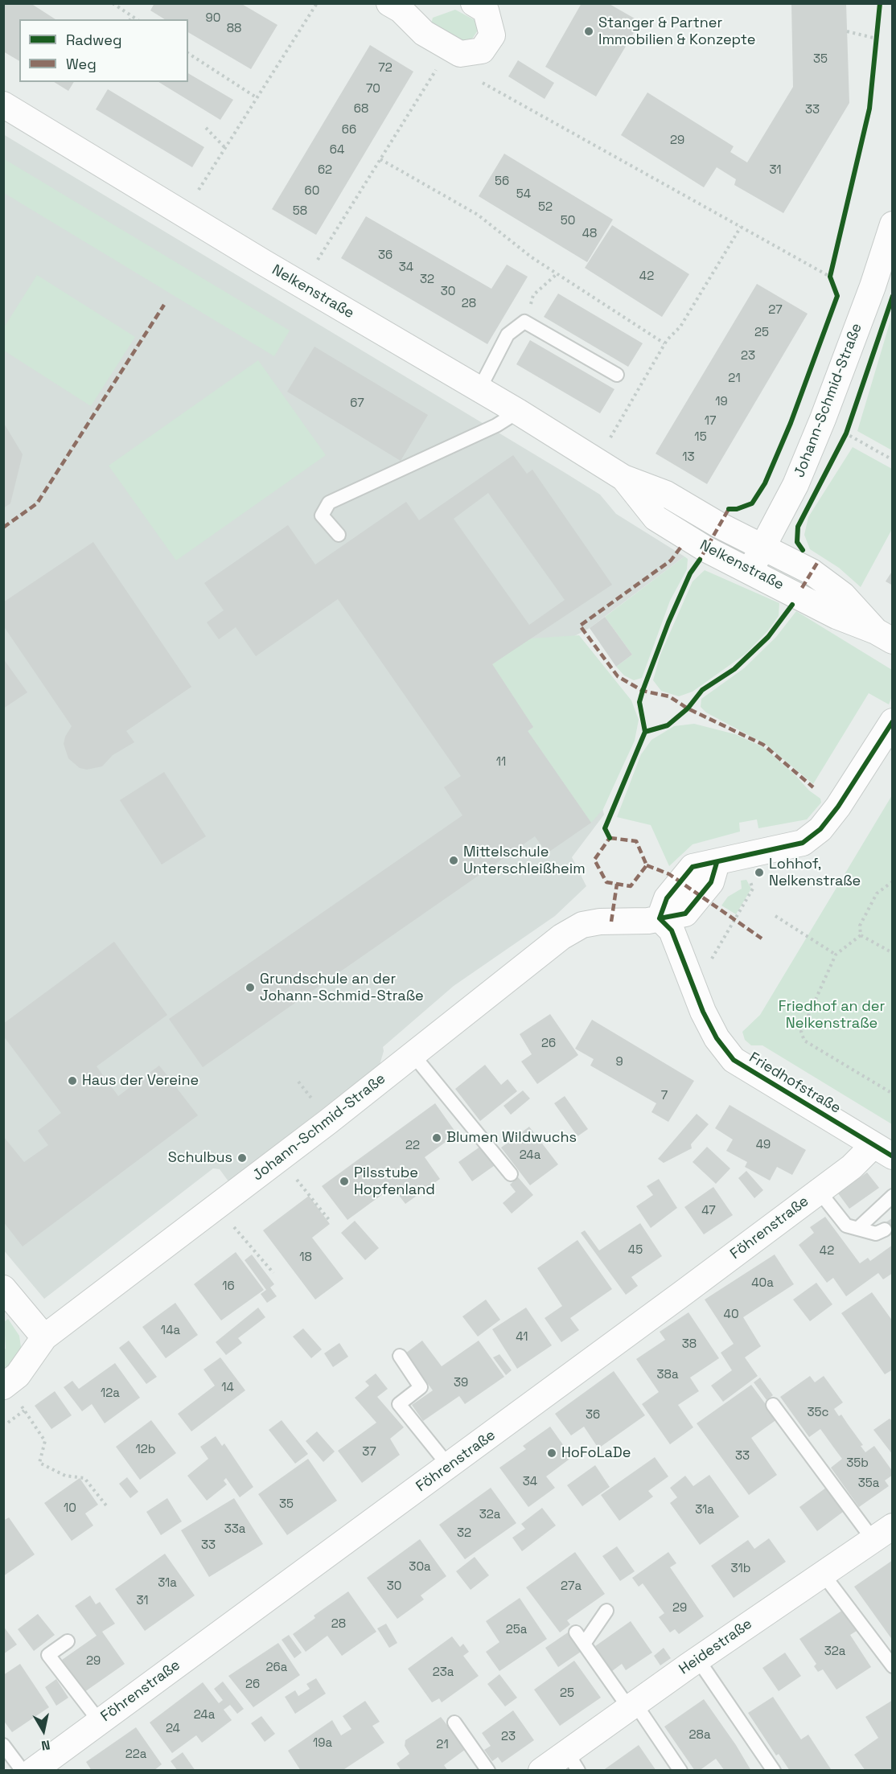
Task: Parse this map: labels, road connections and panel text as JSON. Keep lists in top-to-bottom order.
{
  "streets": {
    "street": [
      "Nelkenstraße",
      "Johann-Schmid-Straße",
      "Friedhofstraße",
      "Föhrenstraße",
      "Heidestraße"
    ]
  },
  "crossings": [
    ["Nelkenstraße", "Johann-Schmid-Straße"],
    ["Johann-Schmid-Straße", "Friedhofstraße"],
    ["Friedhofstraße", "Föhrenstraße"]
  ],
  "parks": ["Friedhof an der Nelkenstraße"],
  "places": [
    "Stanger & Partner Immobilien & Konzepte",
    "Mittelschule Unterschleißheim",
    "Lohhof, Nelkenstraße",
    "Grundschule an der Johann-Schmid-Straße",
    "Haus der Vereine",
    "Blumen Wildwuchs",
    "Schulbus",
    "Pilsstube Hopfenland",
    "HoFoLaDe"
  ],
  "house_numbers": [
    "90",
    "88",
    "35",
    "72",
    "70",
    "68",
    "33",
    "66",
    "29",
    "64",
    "62",
    "31",
    "56",
    "60",
    "54",
    "52",
    "58",
    "50",
    "48",
    "36",
    "34",
    "42",
    "32",
    "30",
    "28",
    "27",
    "25",
    "23",
    "21",
    "19",
    "67",
    "17",
    "15",
    "13",
    "11",
    "26",
    "9",
    "7",
    "49",
    "22",
    "24a",
    "47",
    "45",
    "42",
    "18",
    "40a",
    "16",
    "40",
    "14a",
    "41",
    "38",
    "38a",
    "39",
    "14",
    "12a",
    "35c",
    "36",
    "12b",
    "37",
    "33",
    "35b",
    "34",
    "35a",
    "35",
    "10",
    "31a",
    "32a",
    "33a",
    "32",
    "33",
    "30a",
    "31b",
    "31a",
    "30",
    "27a",
    "31",
    "29",
    "28",
    "25a",
    "32a",
    "29",
    "26a",
    "23a",
    "26",
    "25",
    "24a",
    "24",
    "28a",
    "23",
    "19a",
    "21",
    "22a"
  ],
  "legend": ["Radweg", "Weg"],
  "north": "bottom"
}
